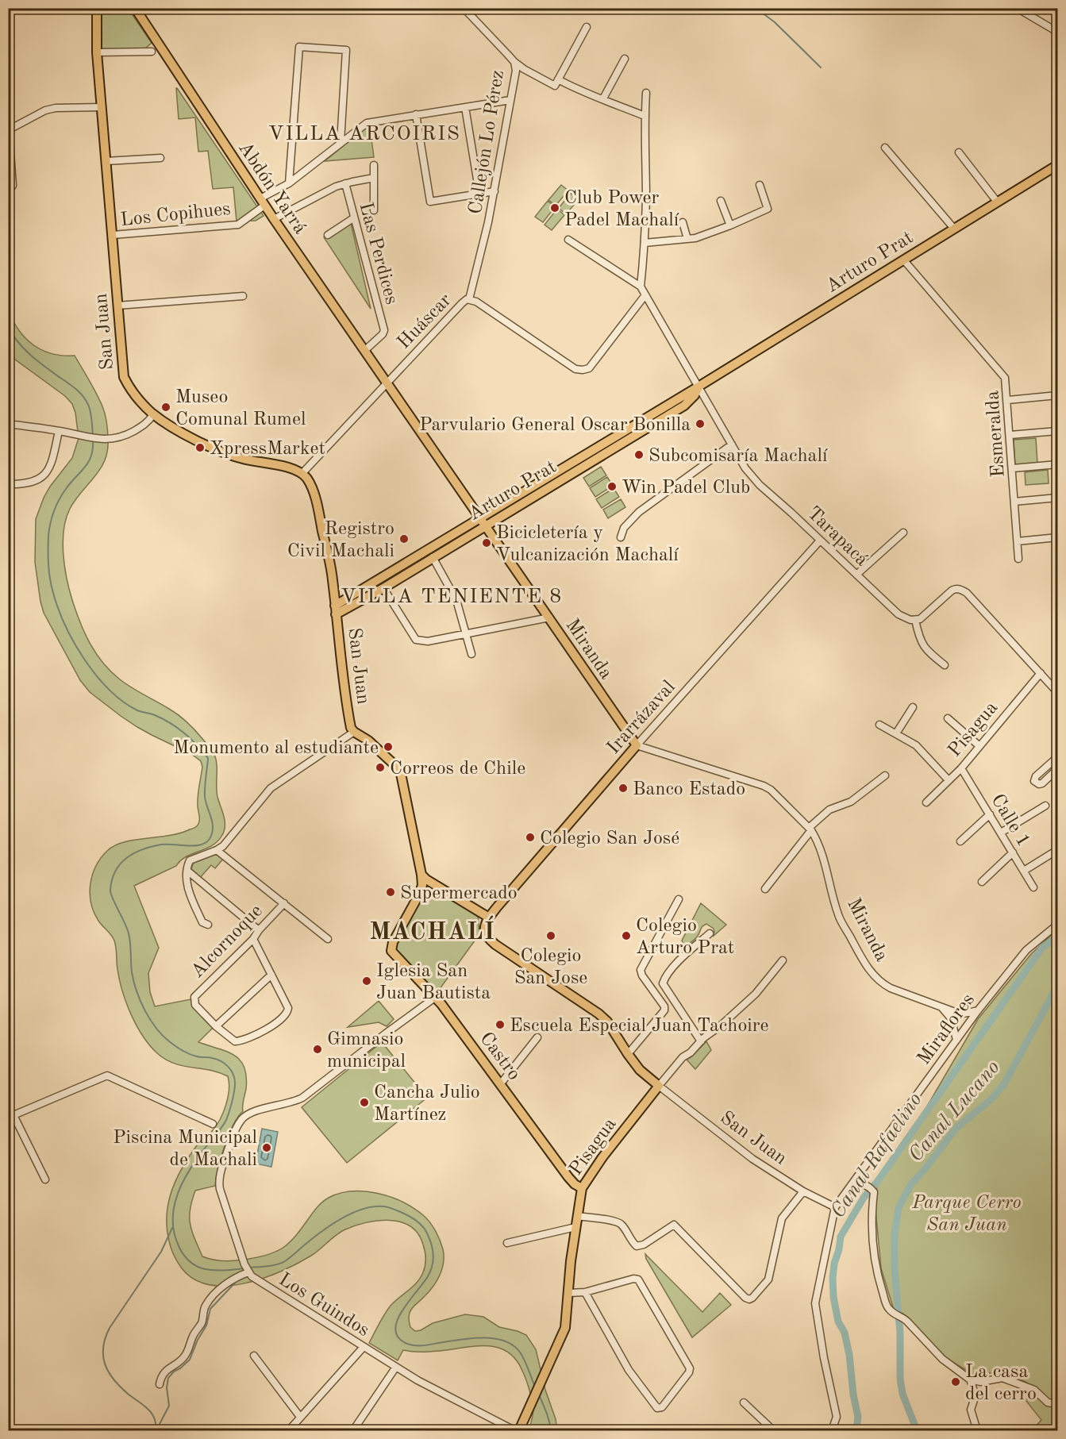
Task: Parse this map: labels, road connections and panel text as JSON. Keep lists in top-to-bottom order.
{
  "streets": {
    "main road": [
      "Abdón Yarrá",
      "Arturo Prat",
      "San Juan",
      "Miranda",
      "Irarrázaval",
      "Pisagua",
      "Castro"
    ],
    "street": [
      "Callejón Lo Pérez",
      "Los Copihues",
      "Las Perdices",
      "Huáscar",
      "Esmeralda",
      "Tarapacá",
      "Calle 1",
      "Alcornoque",
      "Miraflores",
      "Los Guindos"
    ]
  },
  "crossings": [
    ["Callejón Lo Pérez", "Los Copihues"],
    ["Callejón Lo Pérez", "Huáscar"],
    ["Abdón Yarrá", "Los Copihues"],
    ["Abdón Yarrá", "Las Perdices"],
    ["Abdón Yarrá", "Huáscar"],
    ["Abdón Yarrá", "Miranda"],
    ["Los Copihues", "San Juan"],
    ["Arturo Prat", "San Juan"],
    ["Arturo Prat", "Esmeralda"],
    ["Arturo Prat", "Tarapacá"],
    ["Arturo Prat", "Miranda"],
    ["Huáscar", "San Juan"],
    ["Huáscar", "Tarapacá"],
    ["Huáscar", "Miranda"],
    ["San Juan", "Pisagua"],
    ["San Juan", "Miraflores"],
    ["Tarapacá", "Irarrázaval"],
    ["Miranda", "Irarrázaval"],
    ["Miranda", "Miraflores"],
    ["Pisagua", "Calle 1"],
    ["Pisagua", "Castro"]
  ],
  "districts": ["VILLA ARCOIRIS", "VILLA TENIENTE 8", "MACHALÍ"],
  "water": ["Canal Lucano", "Canal Rafaelino"],
  "parks": ["Parque Cerro San Juan"],
  "places": [
    "Club Power Padel Machalí",
    "Museo Comunal Rumel",
    "Parvulario General Oscar Bonilla",
    "XpressMarket",
    "Subcomisaría Machalí",
    "Win Padel Club",
    "Registro Civil Machali",
    "Bicicletería y Vulcanización Machalí",
    "Monumento al estudiante",
    "Correos de Chile",
    "Banco Estado",
    "Colegio San José",
    "Supermercado",
    "Colegio San Jose",
    "Colegio Arturo Prat",
    "Iglesia San Juan Bautista",
    "Escuela Especial Juan Tachoire",
    "Gimnasio municipal",
    "Cancha Julio Martínez",
    "Piscina Municipal de Machali",
    "La casa del cerro"
  ]
}
